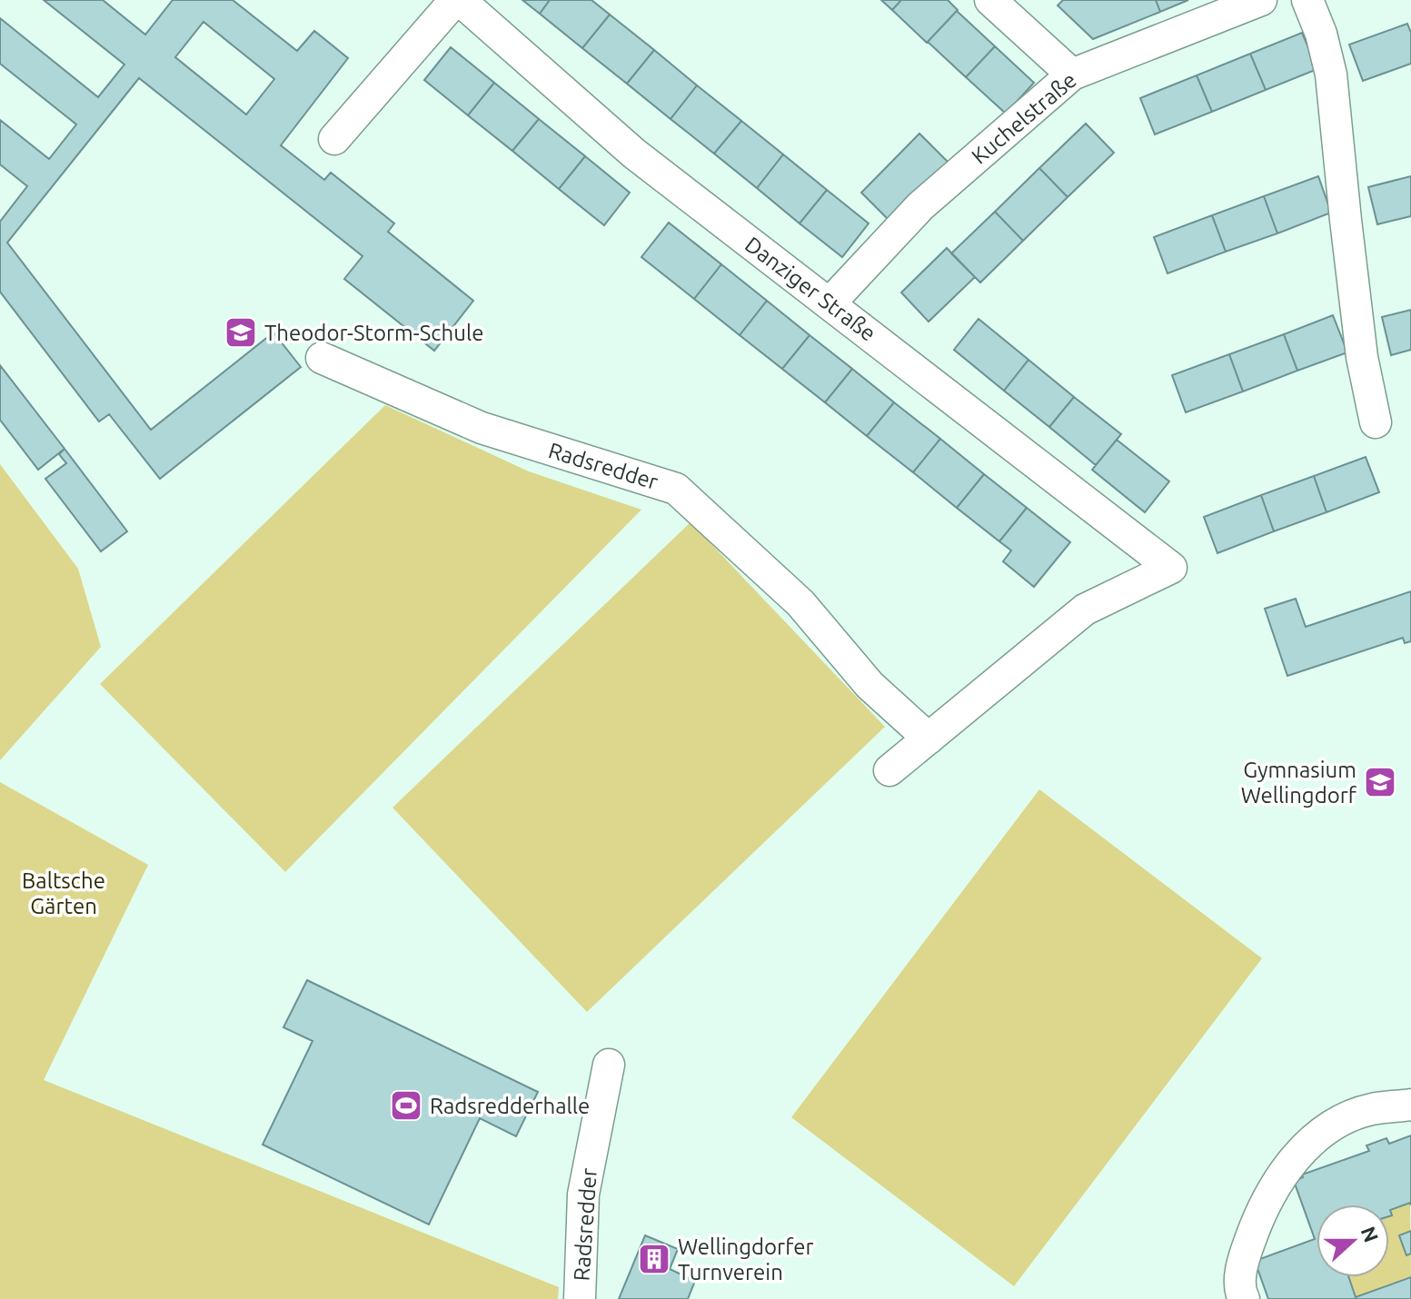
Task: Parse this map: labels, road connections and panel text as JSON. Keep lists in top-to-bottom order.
{
  "streets": {
    "street": ["Kuchelstraße", "Danziger Straße", "Radsredder"]
  },
  "crossings": [
    ["Kuchelstraße", "Danziger Straße"],
    ["Danziger Straße", "Radsredder"]
  ],
  "parks": ["Baltsche Gärten"],
  "places": {
    "school or university": ["Theodor-Storm-Schule", "Gymnasium Wellingdorf"],
    "sports": ["Radsredderhalle"],
    "building": ["Wellingdorfer Turnverein"]
  },
  "north": "right"
}
